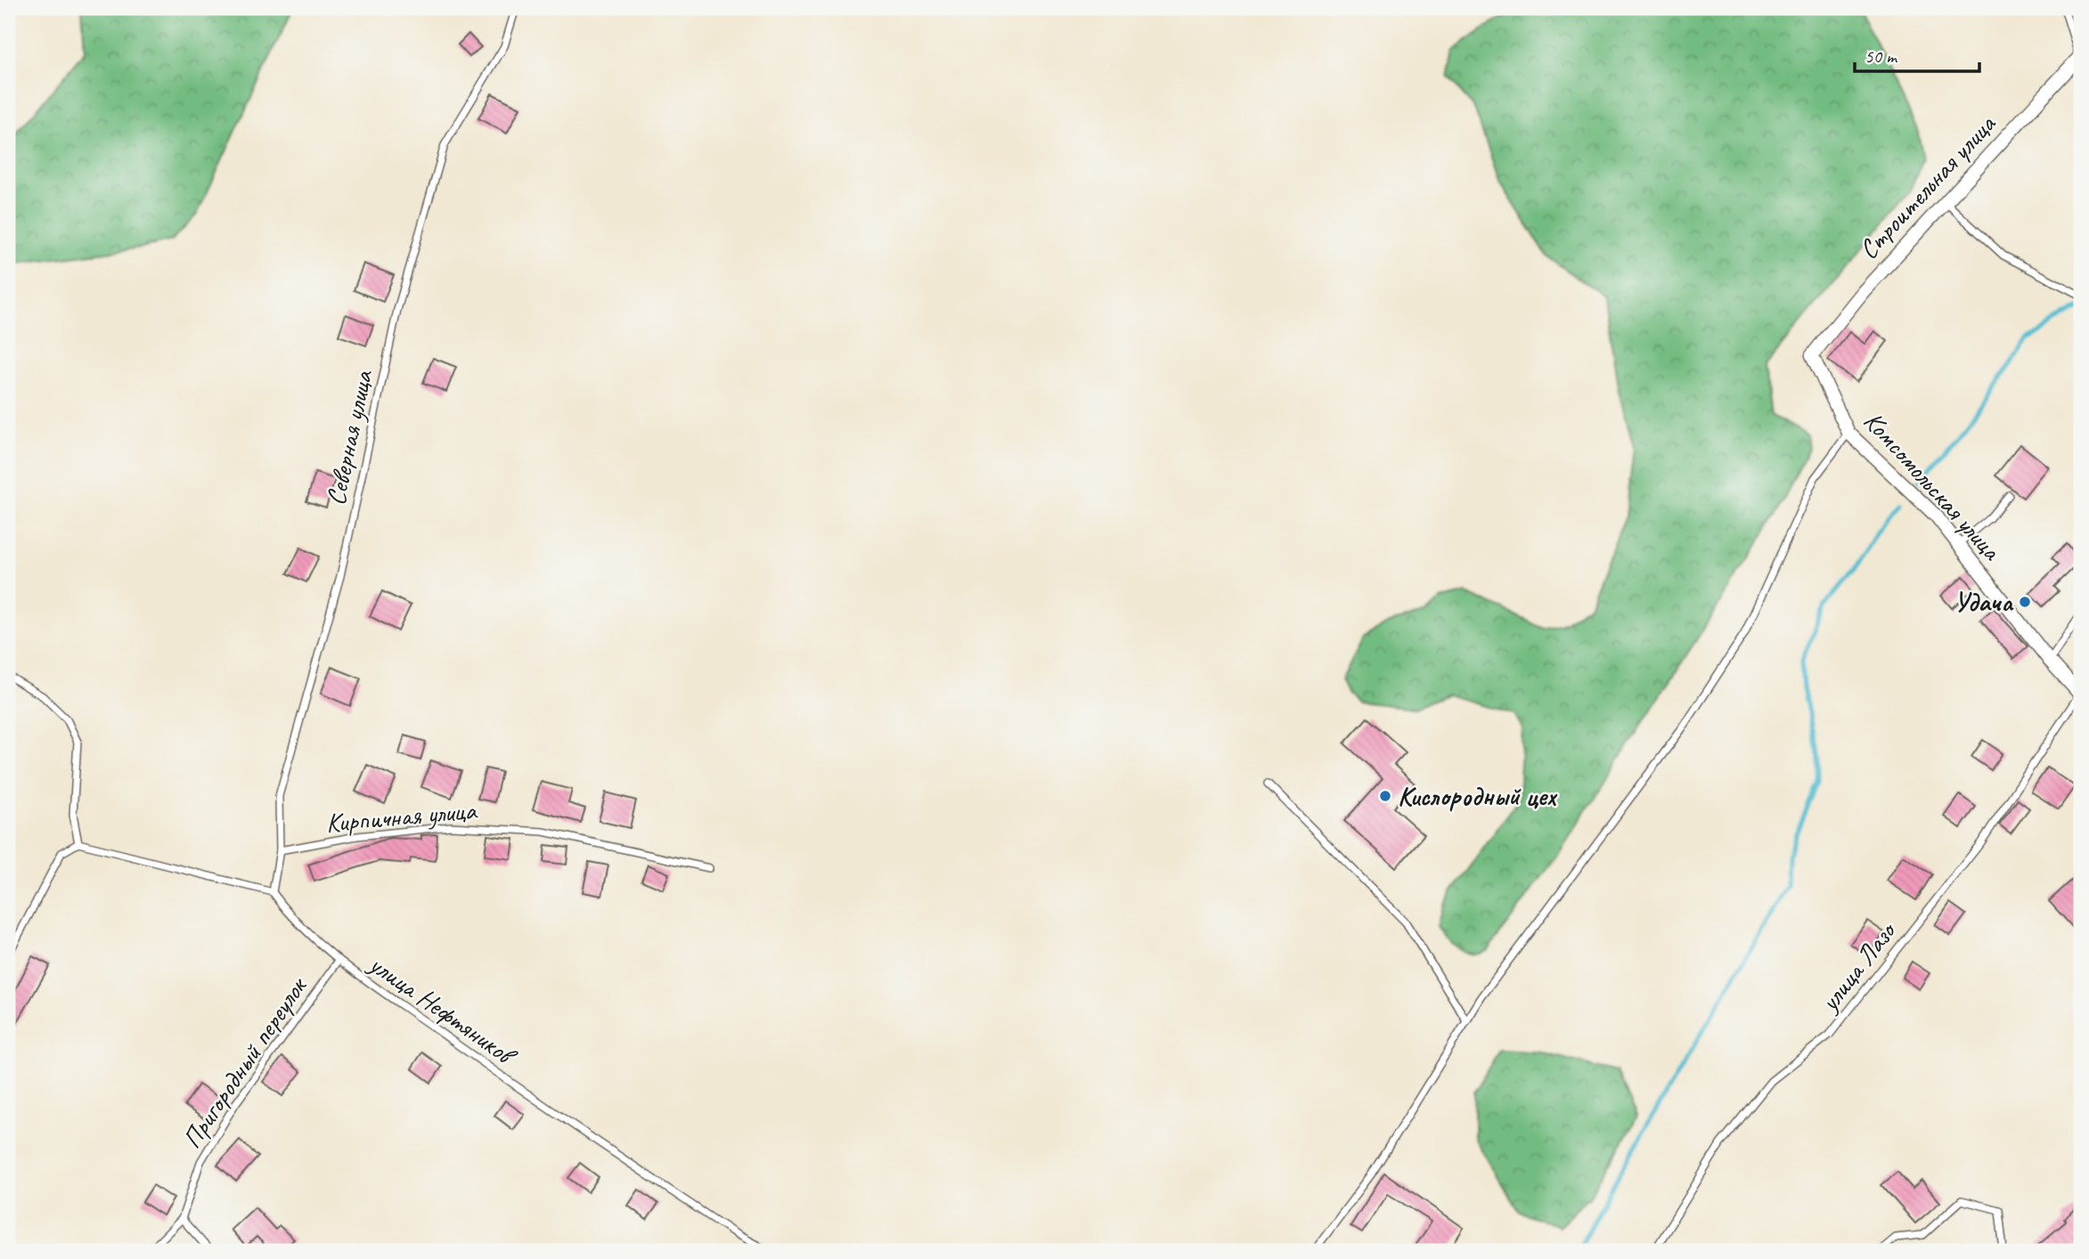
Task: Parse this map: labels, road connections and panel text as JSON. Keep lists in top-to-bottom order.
{
  "streets": {
    "street": ["Строительная улица", "Комсомольская улица"],
    "lane": [
      "Северная улица",
      "Кирпичная улица",
      "улица Лазо",
      "улица Нефтяников",
      "Пригородный переулок"
    ]
  },
  "crossings": [
    ["Строительная улица", "Комсомольская улица"],
    ["Северная улица", "Кирпичная улица"],
    ["Северная улица", "улица Нефтяников"],
    ["Комсомольская улица", "улица Лазо"],
    ["улица Нефтяников", "Пригородный переулок"]
  ],
  "places": ["Удача", "Кислородный цех"],
  "scale_bar": "50 m"
}
